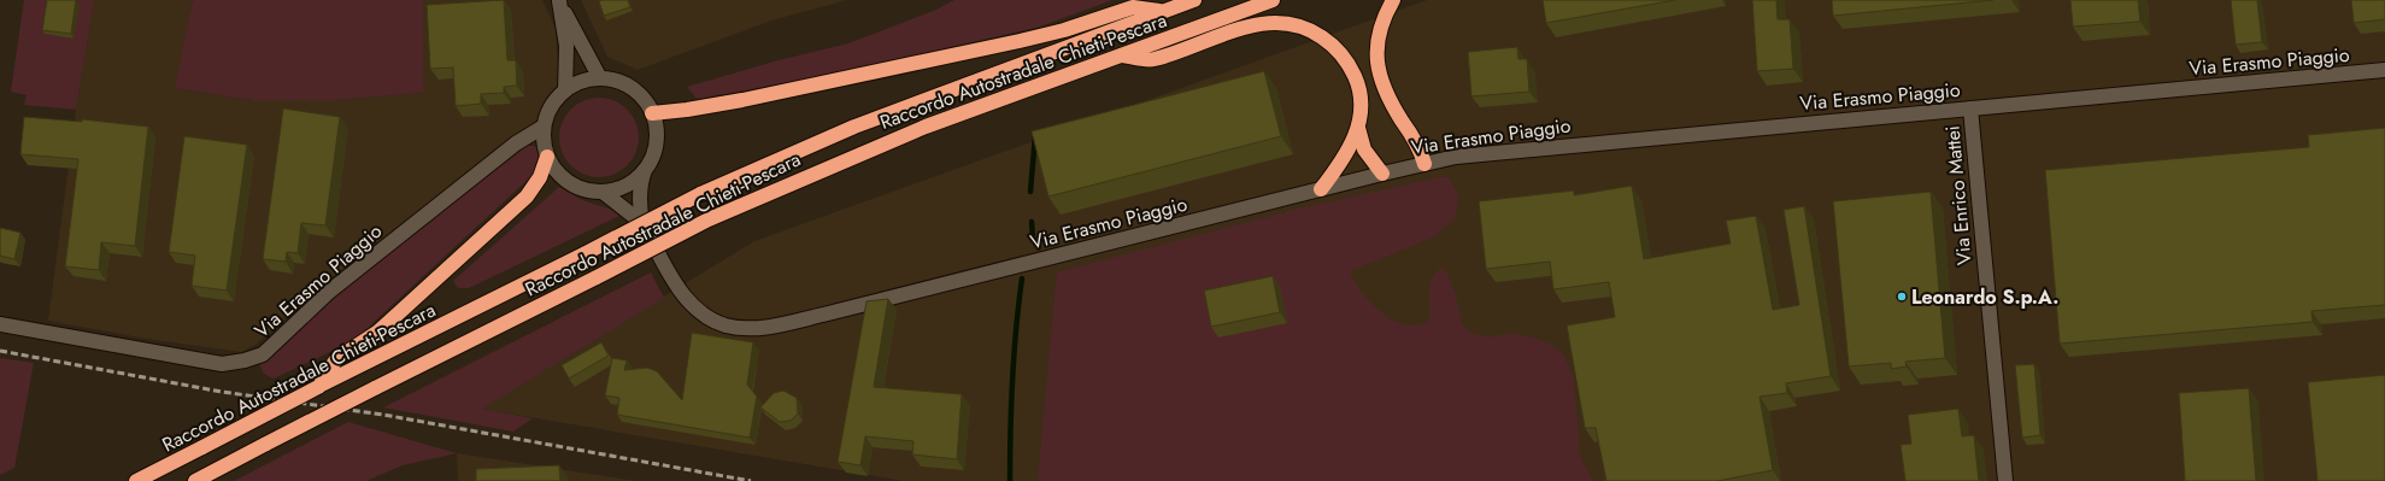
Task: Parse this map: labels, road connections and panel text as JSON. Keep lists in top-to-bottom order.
{
  "streets": {
    "highway": ["Raccordo Autostradale Chieti-Pescara"],
    "street": ["Via Erasmo Piaggio", "Via Enrico Mattei"]
  },
  "crossings": [
    ["Via Erasmo Piaggio", "Via Enrico Mattei"]
  ],
  "places": ["Leonardo S.p.A."]
}
